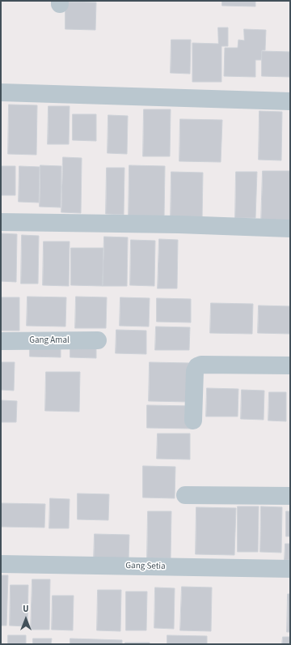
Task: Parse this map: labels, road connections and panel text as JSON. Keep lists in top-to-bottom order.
{
  "streets": {
    "street": ["Gang Amal", "Gang Setia"]
  },
  "north": "top"
}
